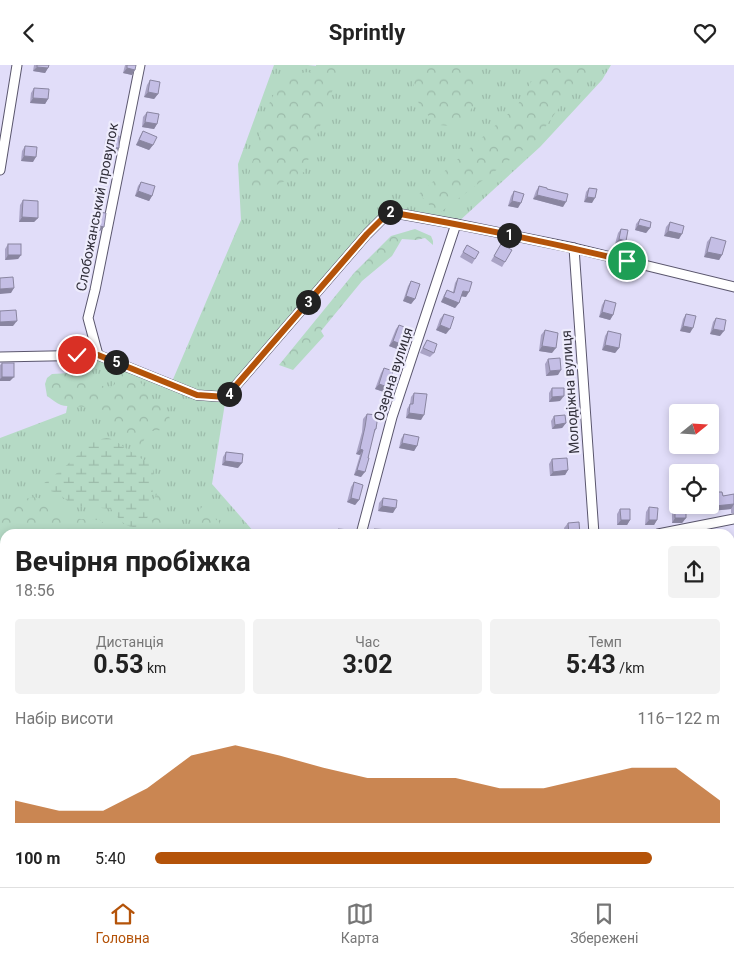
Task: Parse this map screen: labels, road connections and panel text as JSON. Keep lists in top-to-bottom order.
{
  "streets": {
    "street": ["Слобожанський провулок", "Озерна вулиця", "Молодіжна вулиця"]
  },
  "north": "right",
  "page": {
    "header": "Sprintly",
    "pins": [
      "2",
      "1",
      "3",
      "5",
      "4"
    ],
    "heading": ["Вечірня пробіжка", "18:56"],
    "stats": [
      ["Дистанція", "0.53 km"],
      ["Час", "3:02"],
      ["Темп", "5:43 /km"]
    ],
    "chart": ["Набір висоти", "116–122 m"],
    "list": [
      {
        "name": "100 m",
        "note": "5:40"
      }
    ],
    "tabs": ["Головна", "Карта", "Збережені"]
  }
}
